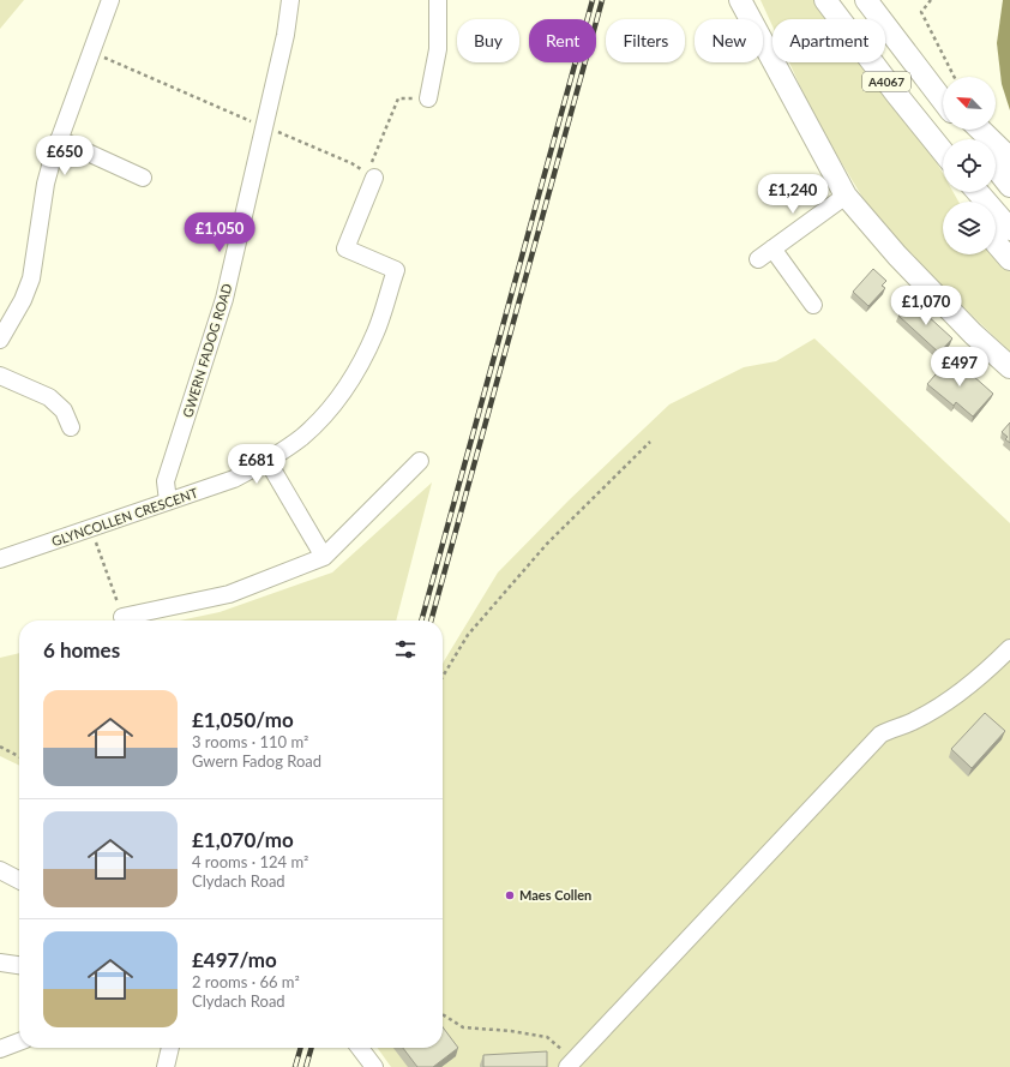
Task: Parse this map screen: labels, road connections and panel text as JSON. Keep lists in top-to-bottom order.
{
  "streets": {
    "main road": ["A4067"],
    "street": ["GWERN FADOG ROAD", "GLYNCOLLEN CRESCENT"]
  },
  "crossings": [
    ["GWERN FADOG ROAD", "GLYNCOLLEN CRESCENT"]
  ],
  "places": ["Maes Collen"],
  "north": "top left",
  "page": {
    "chip": [
      "Buy",
      "Rent",
      "Filters",
      "New",
      "Apartment"
    ],
    "price": [
      "£650",
      "£1,240",
      "£1,050",
      "£1,070",
      "£497",
      "£681"
    ],
    "heading": "6 homes",
    "list": [
      {
        "name": "£1,050/mo",
        "note": "3 rooms · 110 m² · Gwern Fadog Road"
      },
      {
        "name": "£1,070/mo",
        "note": "4 rooms · 124 m² · Clydach Road"
      },
      {
        "name": "£497/mo",
        "note": "2 rooms · 66 m² · Clydach Road"
      }
    ]
  }
}
